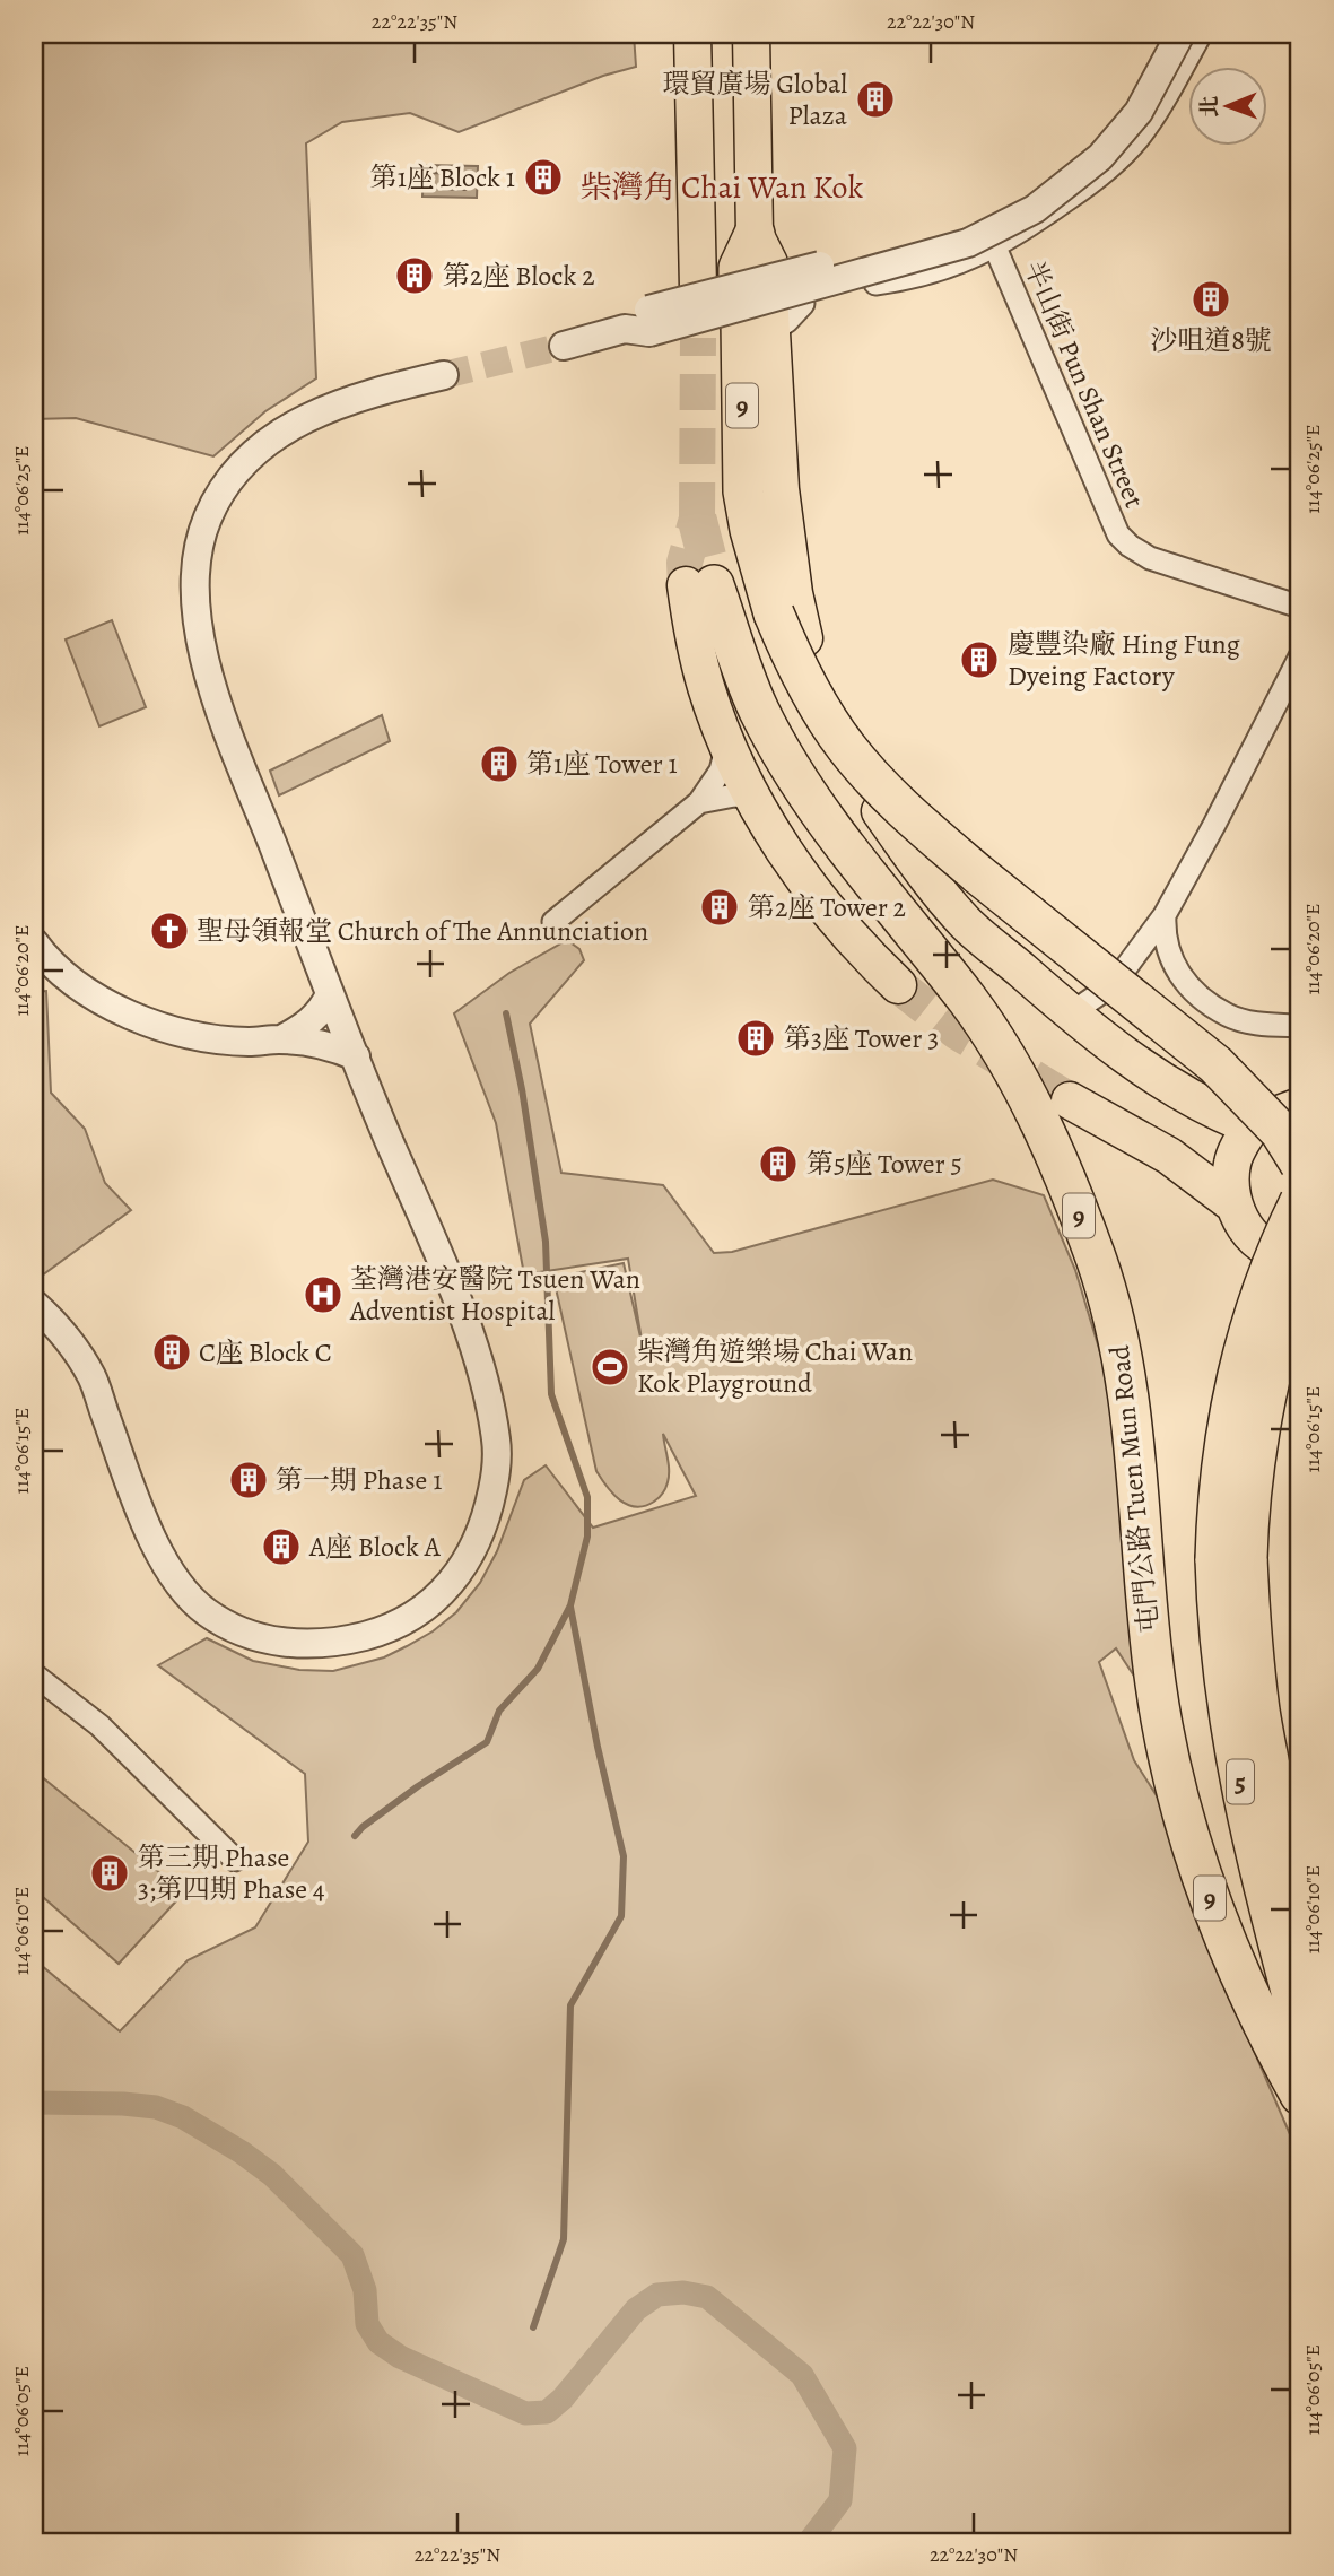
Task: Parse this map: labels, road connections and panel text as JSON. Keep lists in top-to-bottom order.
{
  "streets": {
    "highway": ["9", "屯門公路 Tuen Mun Road", "5"],
    "street": ["半山街 Pun Shan Street"]
  },
  "districts": ["柴灣角 Chai Wan Kok"],
  "places": {
    "building": [
      "環貿廣場 Global Plaza",
      "第1座 Block 1",
      "第2座 Block 2",
      "沙咀道8號",
      "慶豐染廠 Hing Fung Dyeing Factory",
      "第1座 Tower 1",
      "第2座 Tower 2",
      "第3座 Tower 3",
      "第5座 Tower 5",
      "C座 Block C",
      "第一期 Phase 1",
      "A座 Block A",
      "第三期 Phase 3;第四期 Phase 4"
    ],
    "church": ["聖母領報堂 Church of The Annunciation"],
    "hospital": ["荃灣港安醫院 Tsuen Wan Adventist Hospital"],
    "sports": ["柴灣角遊樂場 Chai Wan Kok Playground"]
  },
  "north": "left",
  "coordinates": [
    "22°22'35\"N",
    "22°22'30\"N",
    "114°06'25\"E",
    "114°06'20\"E",
    "114°06'15\"E",
    "114°06'10\"E",
    "114°06'05\"E"
  ]
}
